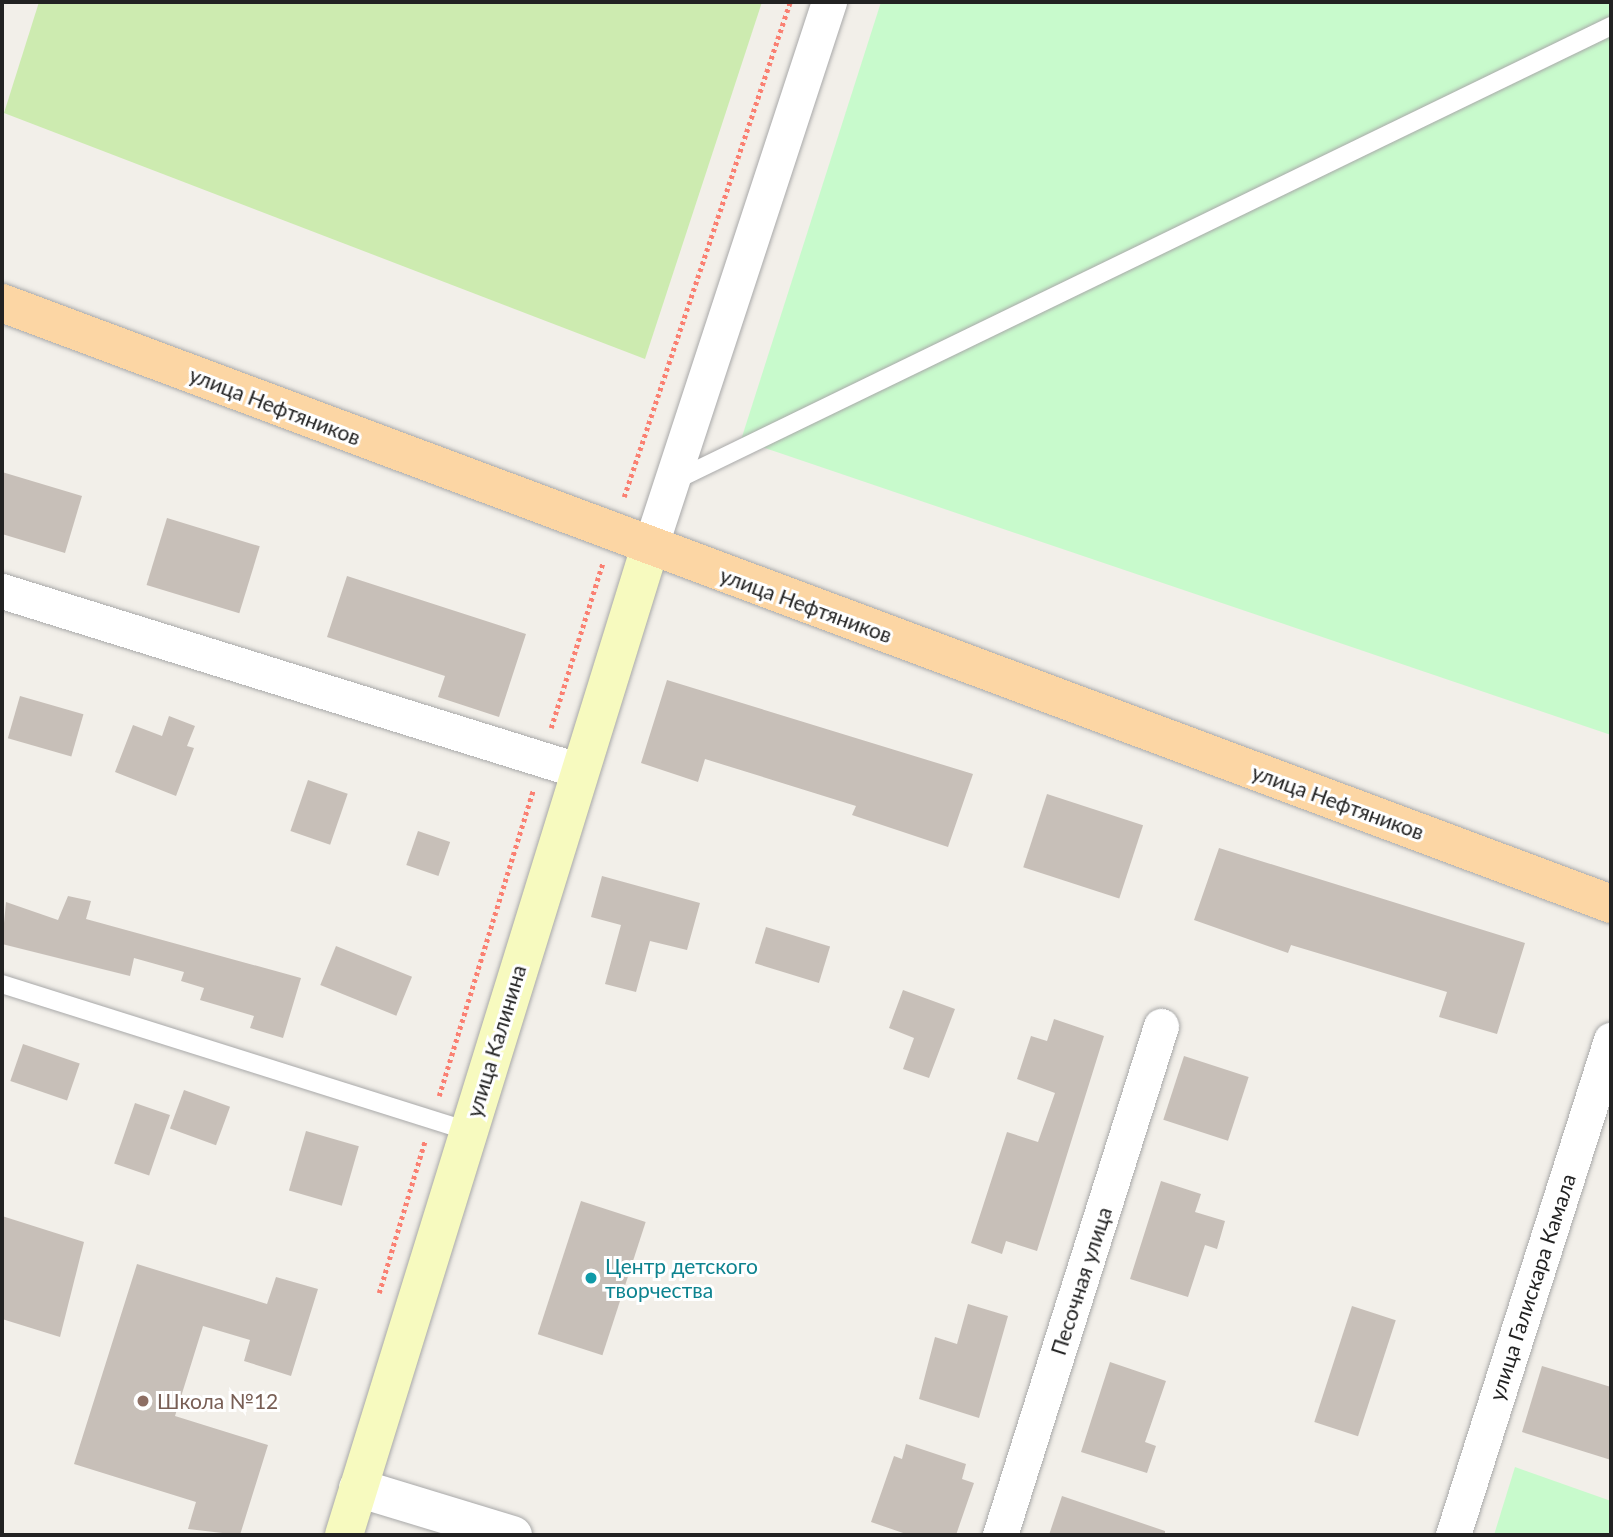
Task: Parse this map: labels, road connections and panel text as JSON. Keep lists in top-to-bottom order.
{
  "streets": {
    "main road": ["улица Нефтяников", "улица Калинина"],
    "street": ["Песочная улица", "улица Галискара Камала"]
  },
  "crossings": [
    ["улица Нефтяников", "улица Калинина"]
  ],
  "places": ["Центр детского творчества", "Школа №12"]
}
